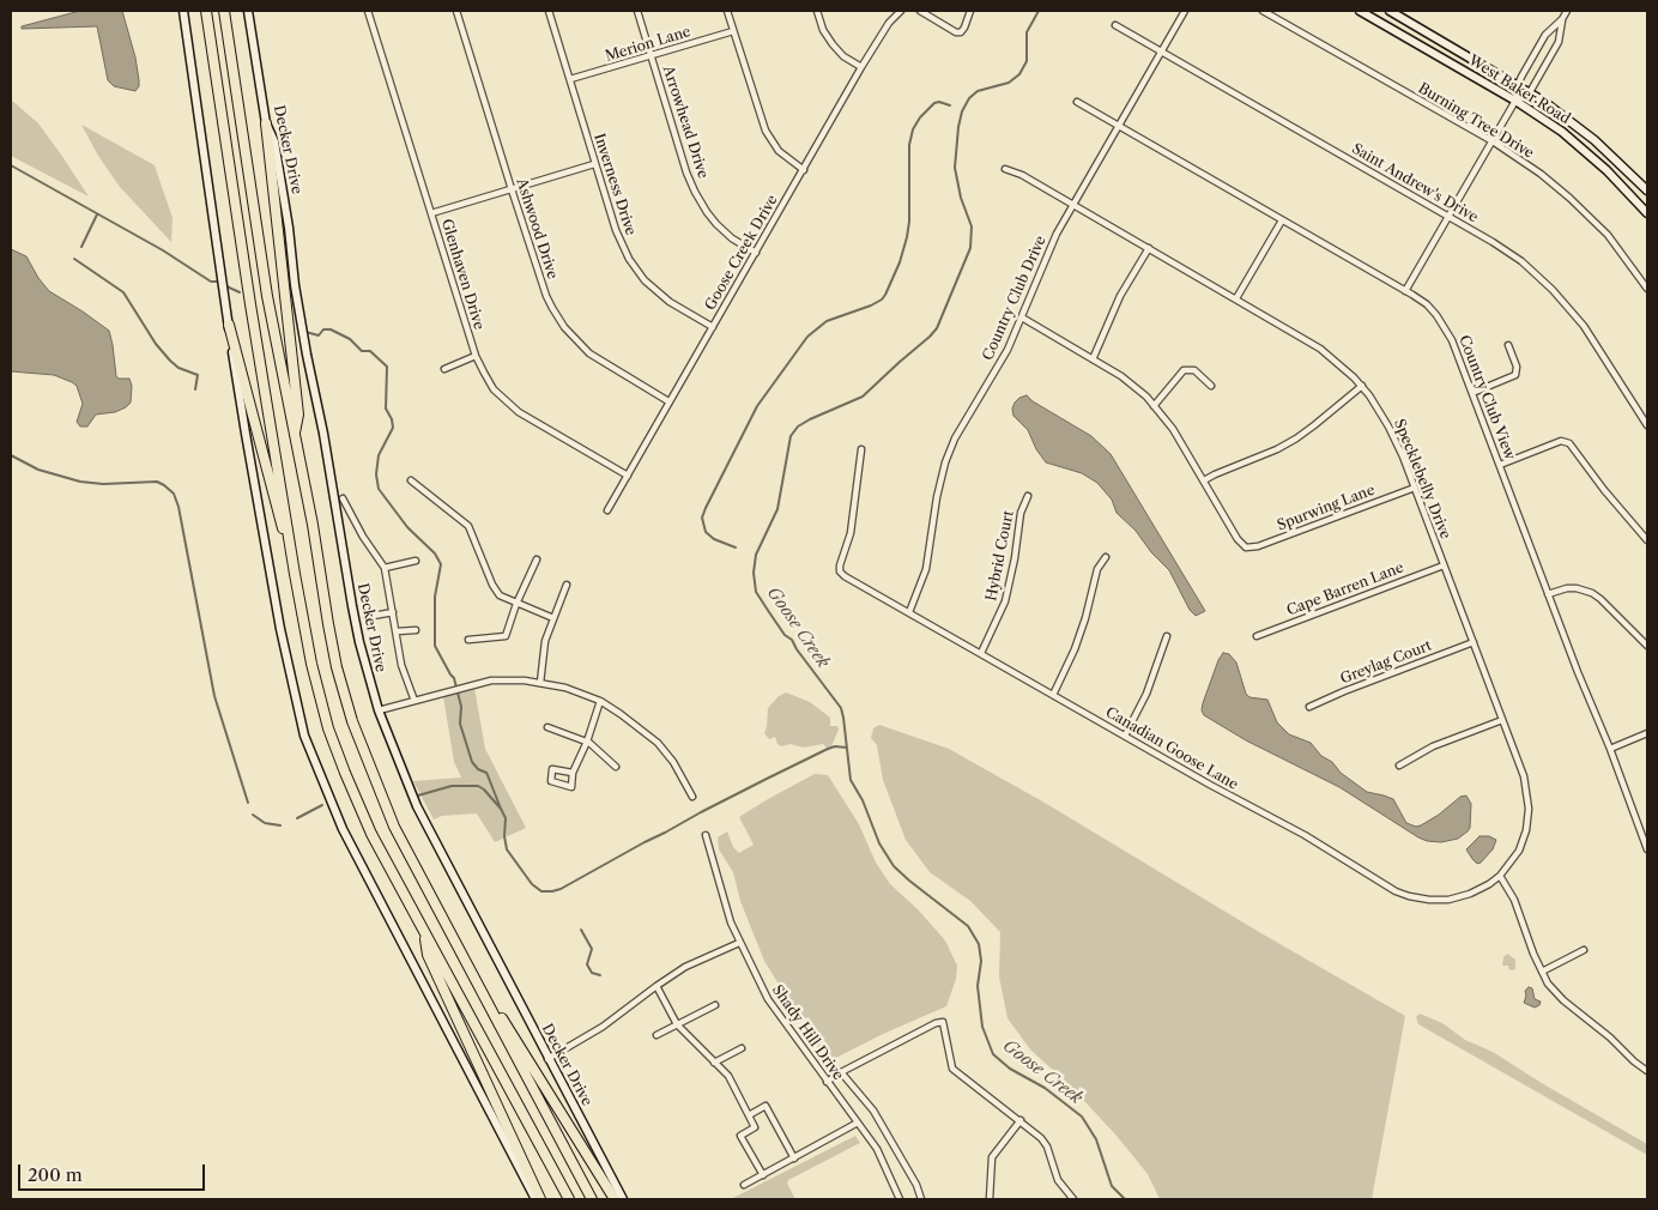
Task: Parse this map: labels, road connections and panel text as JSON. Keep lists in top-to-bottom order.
{
  "streets": {
    "main road": ["West Baker Road", "Decker Drive"],
    "street": [
      "Merion Lane",
      "Burning Tree Drive",
      "Arrowhead Drive",
      "Saint Andrew's Drive",
      "Inverness Drive",
      "Ashwood Drive",
      "Goose Creek Drive",
      "Glenhaven Drive",
      "Country Club Drive",
      "Country Club View",
      "Specklebelly Drive",
      "Spurwing Lane",
      "Hybrid Court",
      "Cape Barren Lane",
      "Greylag Court",
      "Canadian Goose Lane",
      "Shady Hill Drive"
    ]
  },
  "crossings": [
    ["Merion Lane", "Arrowhead Drive"],
    ["Merion Lane", "Inverness Drive"],
    ["Arrowhead Drive", "Goose Creek Drive"],
    ["Saint Andrew's Drive", "Country Club Drive"],
    ["Inverness Drive", "Goose Creek Drive"],
    ["Ashwood Drive", "Goose Creek Drive"],
    ["Goose Creek Drive", "Glenhaven Drive"],
    ["Country Club Drive", "Country Club View"],
    ["Country Club Drive", "Specklebelly Drive"],
    ["Country Club Drive", "Canadian Goose Lane"],
    ["Specklebelly Drive", "Spurwing Lane"],
    ["Specklebelly Drive", "Cape Barren Lane"],
    ["Specklebelly Drive", "Greylag Court"],
    ["Specklebelly Drive", "Canadian Goose Lane"],
    ["Hybrid Court", "Canadian Goose Lane"]
  ],
  "water": ["Goose Creek"],
  "scale_bar": "200 m"
}
